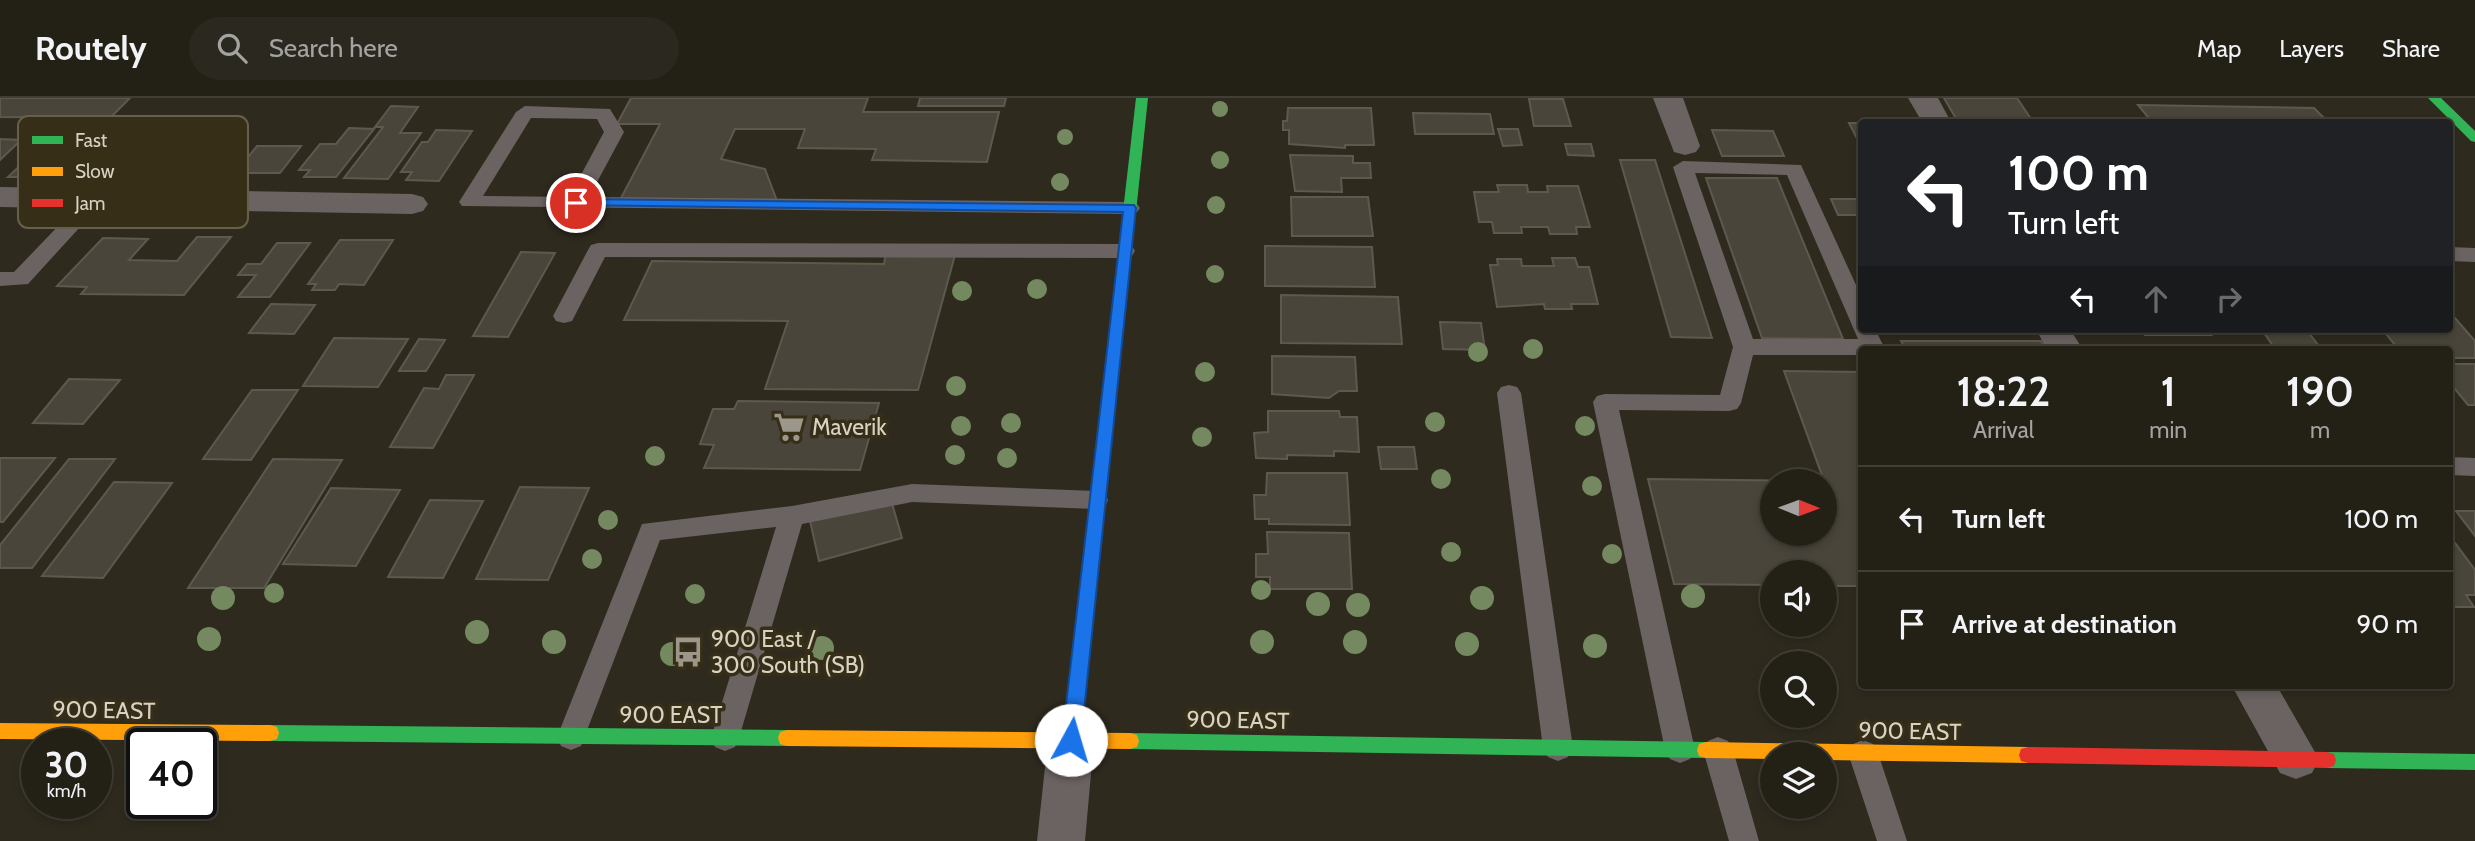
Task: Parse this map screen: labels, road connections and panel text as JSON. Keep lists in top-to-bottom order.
{
  "streets": {
    "street": ["900 EAST"]
  },
  "places": {
    "supermarket": ["Maverik"],
    "bus stop": ["900 East / 300 South (SB)"]
  },
  "legend": ["Fast", "Slow", "Jam"],
  "north": "right",
  "page": {
    "header": "Routely",
    "search": "Search here",
    "nav": ["Map", "Layers", "Share"],
    "turn": ["100 m", "Turn left"],
    "eta": [
      "18:22",
      "Arrival",
      "1",
      "min",
      "190",
      "m"
    ],
    "list": [
      {
        "name": "Turn left",
        "value": "100 m"
      },
      {
        "name": "Arrive at destination",
        "value": "90 m"
      }
    ],
    "speed": "30 km/h",
    "limit": "40"
  }
}
